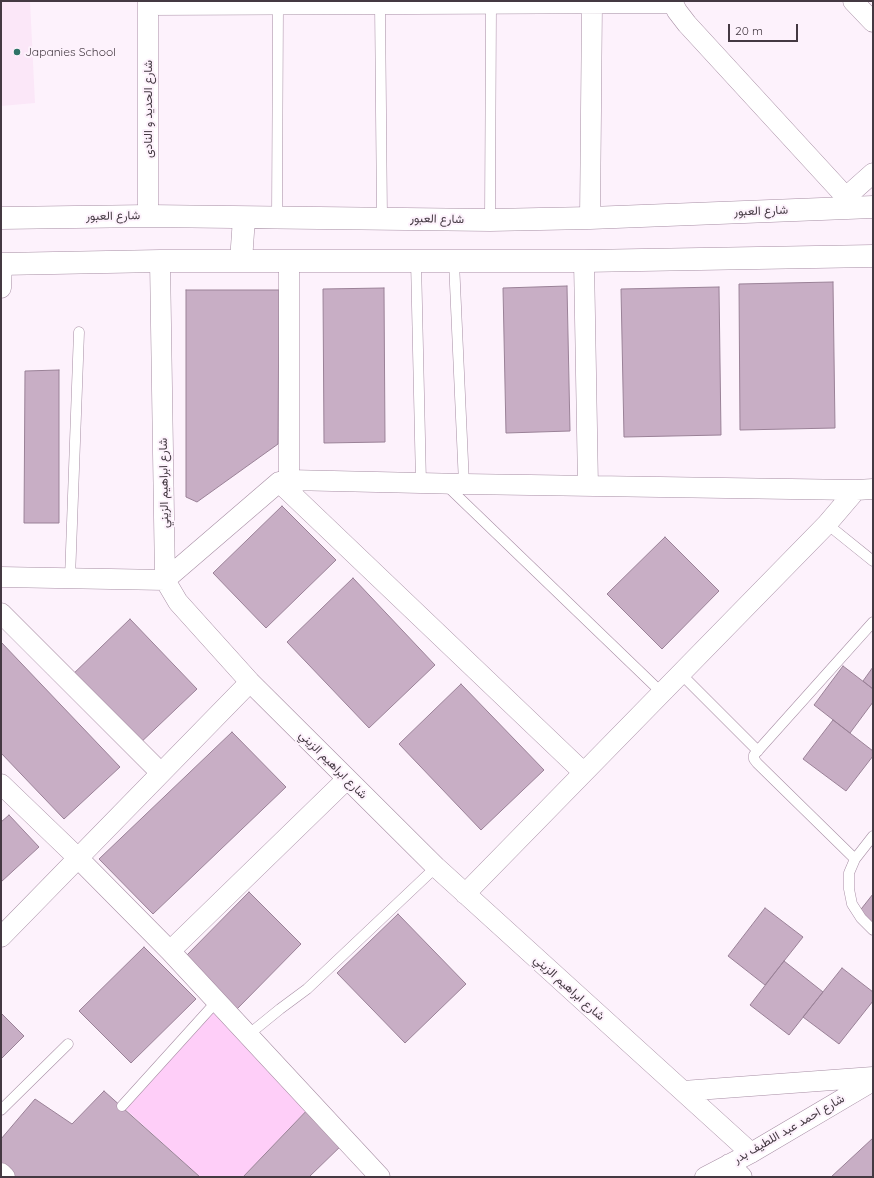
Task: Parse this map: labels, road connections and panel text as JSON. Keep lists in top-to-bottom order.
{
  "streets": {
    "street": [
      "شارع الحديد و النادى",
      "شارع العبور",
      "شارع ابراهيم الزيني",
      "شارع احمد عبد اللطيف بدر"
    ]
  },
  "crossings": [
    ["شارع الحديد و النادى", "شارع العبور"],
    ["شارع ابراهيم الزيني", "شارع احمد عبد اللطيف بدر"]
  ],
  "places": ["Japanies School"],
  "scale_bar": "20 m"
}
